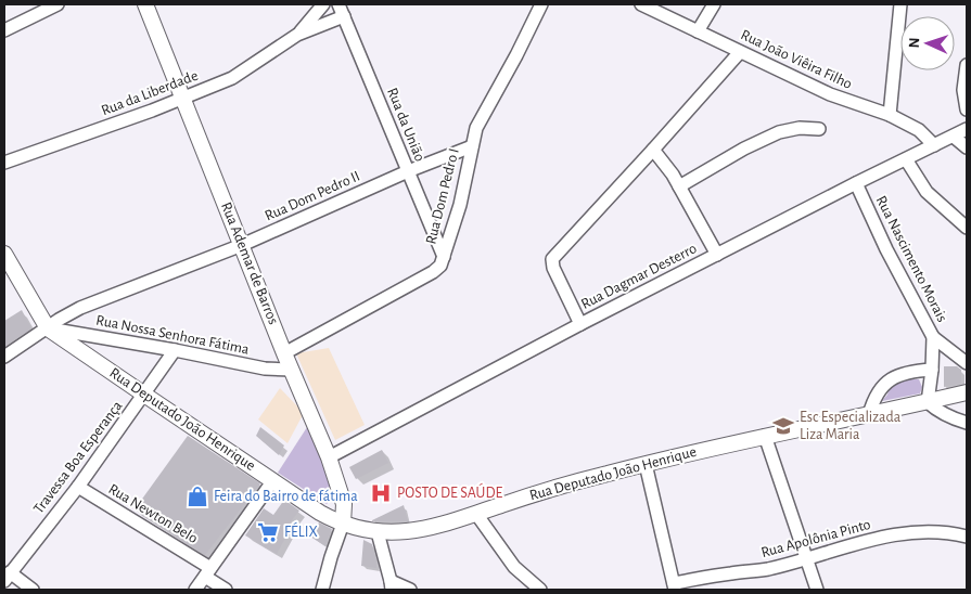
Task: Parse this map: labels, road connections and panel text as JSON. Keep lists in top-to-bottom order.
{
  "streets": {
    "main road": ["Rua Ademar de Barros", "Rua Deputado João Henrique"],
    "street": [
      "Rua João Viêira Filho",
      "Rua da Liberdade",
      "Rua da União",
      "Rua Dom Pedro II",
      "Rua Dom Pedro I",
      "Rua Nascimento Morais",
      "Rua Dagmar Desterro",
      "Rua Nossa Senhora Fátima",
      "Travessa Boa Esperança",
      "Rua Newton Belo",
      "Rua Apolônia Pinto"
    ]
  },
  "crossings": [
    ["Rua João Viêira Filho", "Rua Dagmar Desterro"],
    ["Rua da Liberdade", "Rua da União"],
    ["Rua da Liberdade", "Rua Ademar de Barros"],
    ["Rua da União", "Rua Dom Pedro II"],
    ["Rua da União", "Rua Dom Pedro I"],
    ["Rua Dom Pedro II", "Rua Dom Pedro I"],
    ["Rua Dom Pedro II", "Rua Ademar de Barros"],
    ["Rua Dom Pedro II", "Rua Nossa Senhora Fátima"],
    ["Rua Dom Pedro II", "Rua Deputado João Henrique"],
    ["Rua Dom Pedro I", "Rua Ademar de Barros"],
    ["Rua Nascimento Morais", "Rua Dagmar Desterro"],
    ["Rua Nascimento Morais", "Rua Deputado João Henrique"],
    ["Rua Ademar de Barros", "Rua Dagmar Desterro"],
    ["Rua Ademar de Barros", "Rua Nossa Senhora Fátima"],
    ["Rua Ademar de Barros", "Rua Deputado João Henrique"],
    ["Rua Nossa Senhora Fátima", "Rua Deputado João Henrique"],
    ["Rua Nossa Senhora Fátima", "Travessa Boa Esperança"],
    ["Rua Deputado João Henrique", "Travessa Boa Esperança"],
    ["Travessa Boa Esperança", "Rua Newton Belo"]
  ],
  "places": {
    "school or university": ["Esc Especializada Liza Maria"],
    "hospital": ["POSTO DE SAÚDE"],
    "shop": ["Feira do Bairro de fátima"],
    "supermarket": ["FÉLIX"]
  },
  "north": "left"
}
